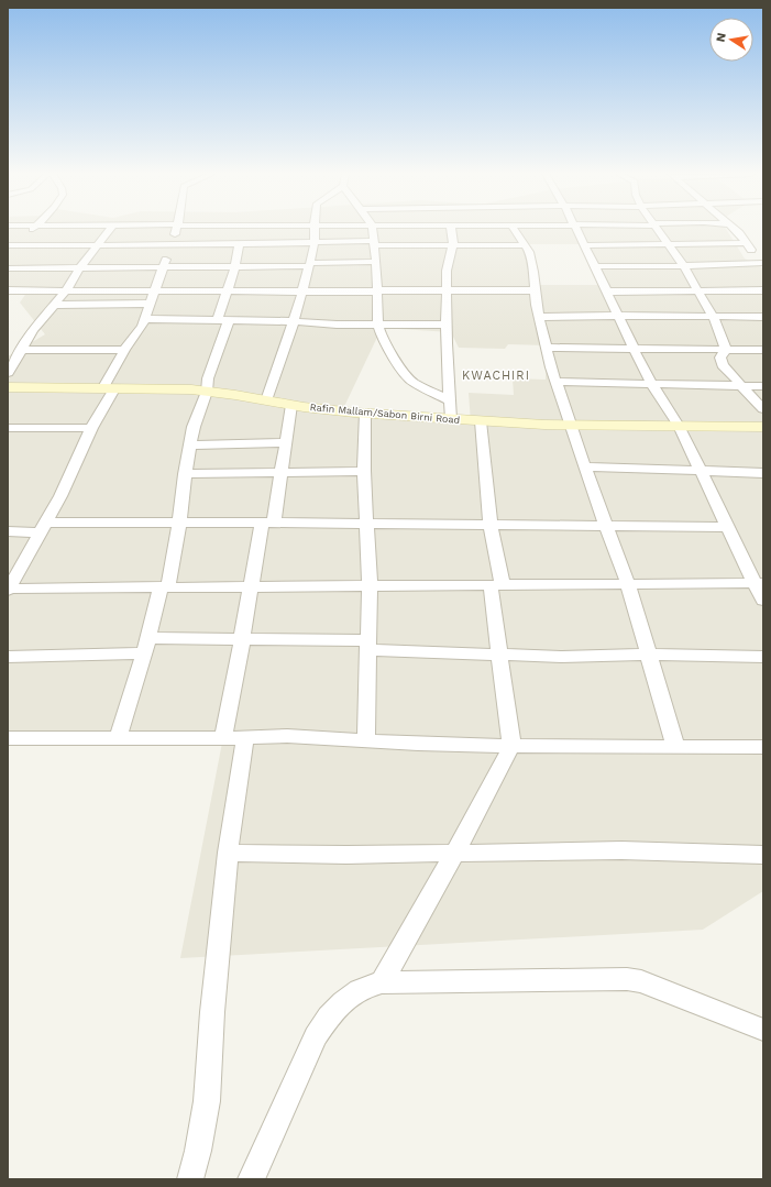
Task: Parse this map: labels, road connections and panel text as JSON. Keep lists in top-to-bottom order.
{
  "streets": {
    "street": ["Rafin Mallam/Sabon Birni Road"]
  },
  "districts": ["KWACHIRI"],
  "north": "left"
}
